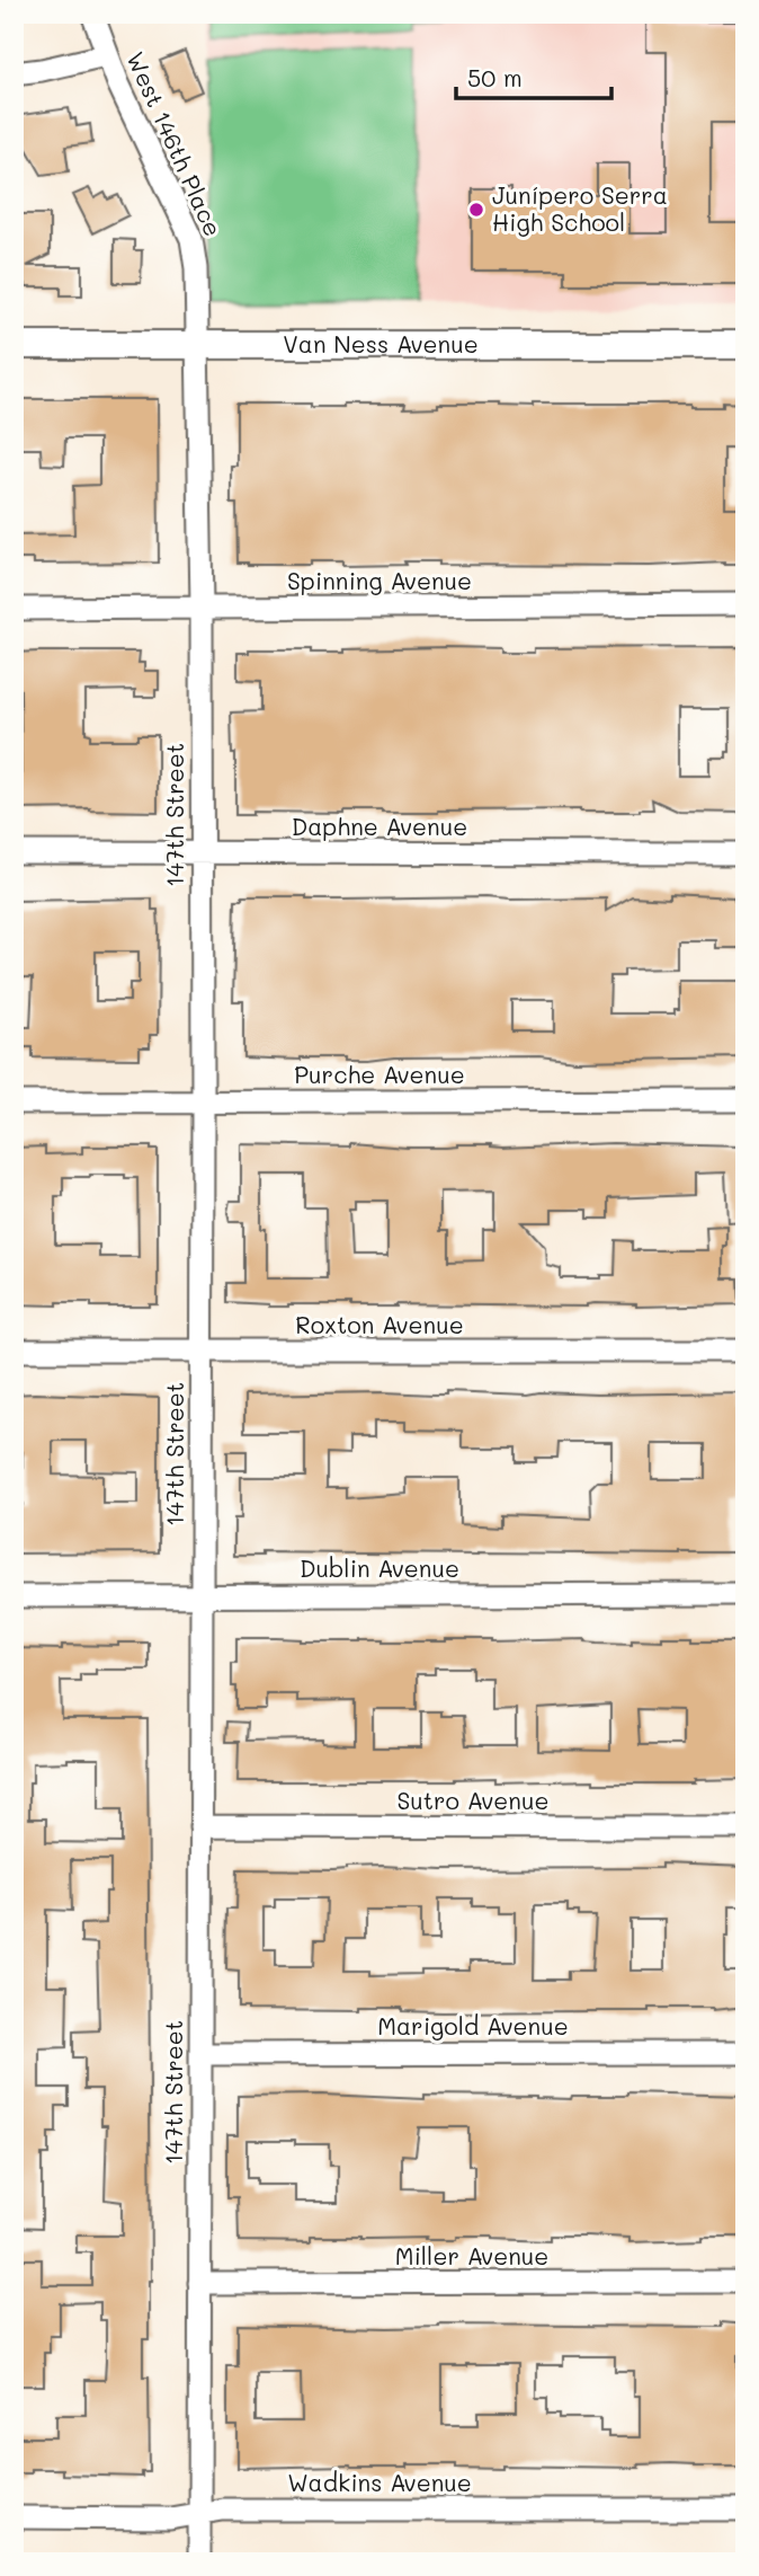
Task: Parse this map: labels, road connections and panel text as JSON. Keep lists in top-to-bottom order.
{
  "streets": {
    "main road": ["Van Ness Avenue"],
    "street": [
      "West 146th Place",
      "Spinning Avenue",
      "147th Street",
      "Daphne Avenue",
      "Purche Avenue",
      "Roxton Avenue",
      "Dublin Avenue",
      "Sutro Avenue",
      "Marigold Avenue",
      "Miller Avenue",
      "Wadkins Avenue"
    ]
  },
  "crossings": [
    ["West 146th Place", "Van Ness Avenue"],
    ["West 146th Place", "147th Street"],
    ["Van Ness Avenue", "147th Street"],
    ["Spinning Avenue", "147th Street"],
    ["147th Street", "Daphne Avenue"],
    ["147th Street", "Purche Avenue"],
    ["147th Street", "Roxton Avenue"],
    ["147th Street", "Dublin Avenue"],
    ["147th Street", "Sutro Avenue"],
    ["147th Street", "Marigold Avenue"],
    ["147th Street", "Miller Avenue"],
    ["147th Street", "Wadkins Avenue"]
  ],
  "places": ["Junípero Serra High School"],
  "scale_bar": "50 m"
}
